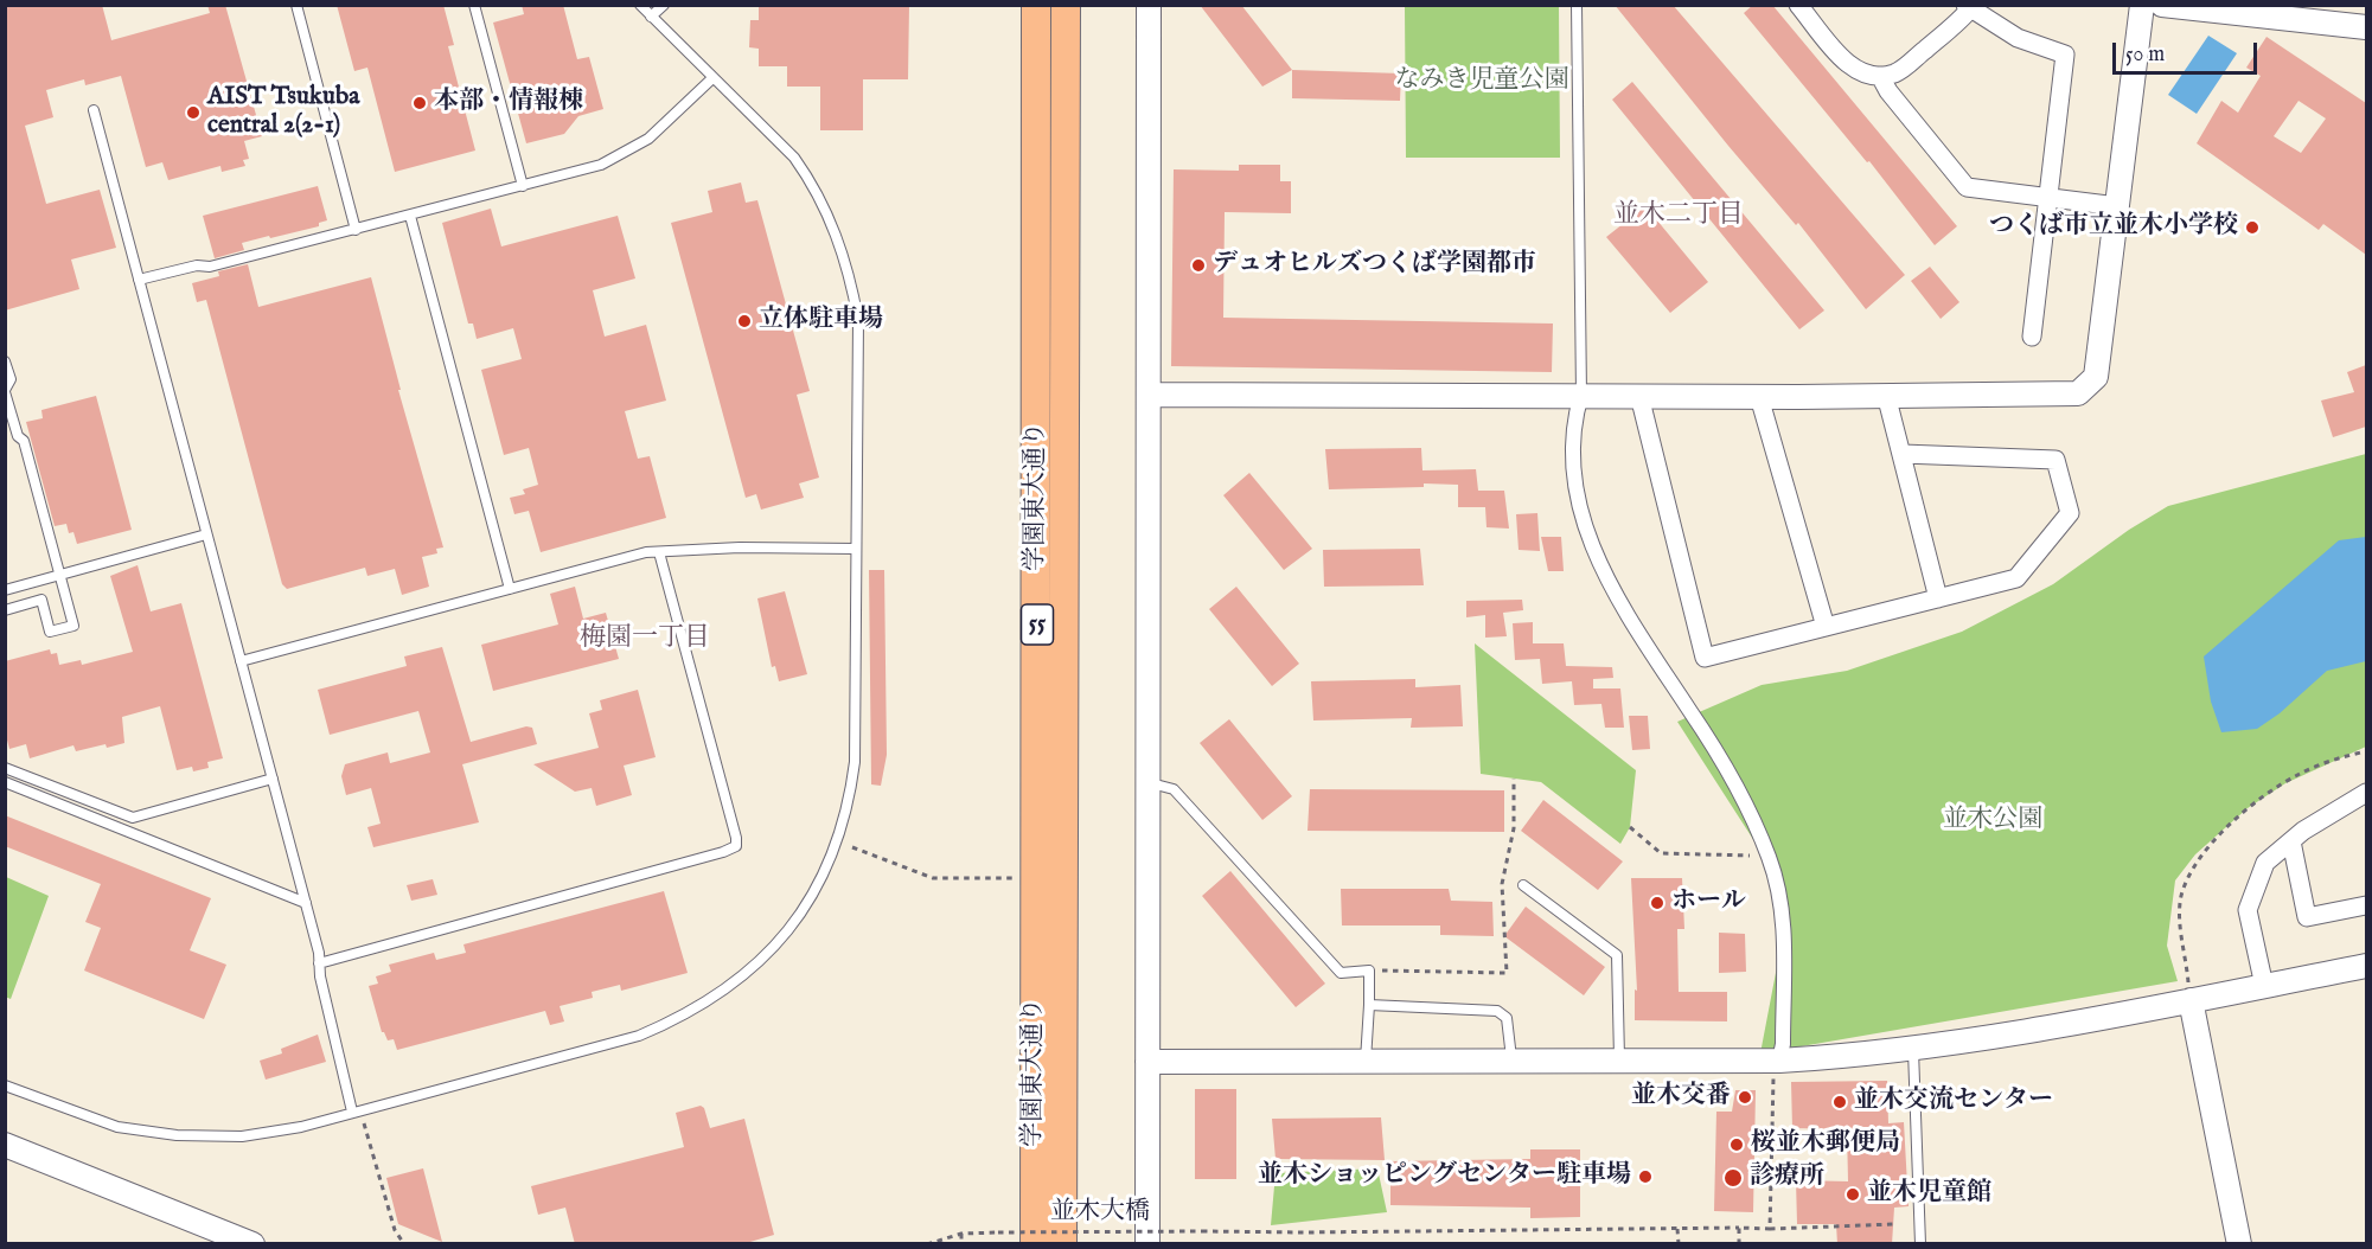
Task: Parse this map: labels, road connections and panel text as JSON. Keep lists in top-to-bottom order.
{
  "streets": {
    "main road": ["学園東大通り", "55"],
    "path": ["並木大橋"]
  },
  "districts": ["並木二丁目", "梅園一丁目"],
  "parks": ["なみき児童公園", "並木公園"],
  "places": [
    "本部・情報棟",
    "AIST Tsukuba central 2(2-1)",
    "つくば市立並木小学校",
    "デュオヒルズつくば学園都市",
    "立体駐車場",
    "ホール",
    "並木交番",
    "並木交流センター",
    "桜並木郵便局",
    "並木ショッピングセンター駐車場",
    "診療所",
    "並木児童館"
  ],
  "scale_bar": "50 m"
}
